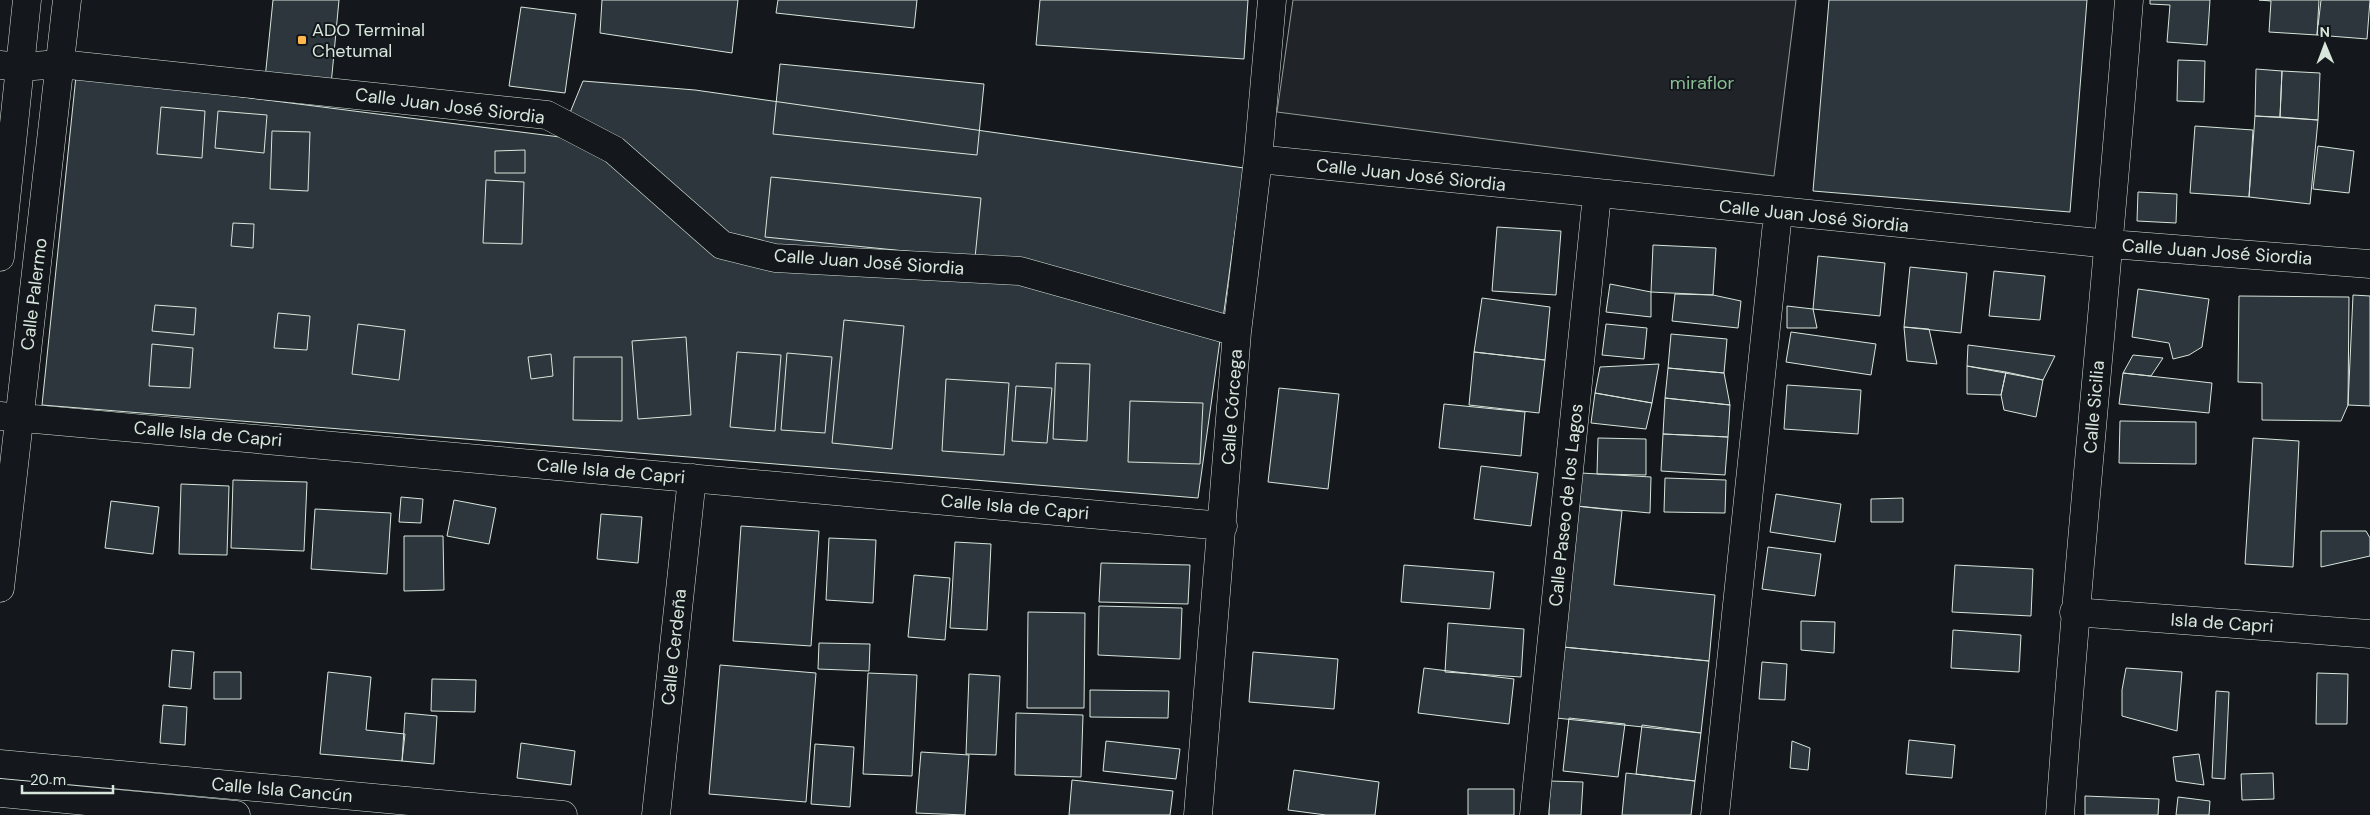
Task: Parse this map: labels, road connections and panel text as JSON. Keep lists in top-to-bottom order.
{
  "streets": {
    "street": [
      "Calle Juan José Siordia",
      "Calle Palermo",
      "Calle Córcega",
      "Calle Sicilia",
      "Calle Isla de Capri",
      "Calle Paseo de los Lagos",
      "Isla de Capri",
      "Calle Cerdeña",
      "Calle Isla Cancún"
    ]
  },
  "crossings": [
    ["Calle Juan José Siordia", "Calle Palermo"],
    ["Calle Juan José Siordia", "Calle Córcega"],
    ["Calle Juan José Siordia", "Calle Sicilia"],
    ["Calle Juan José Siordia", "Calle Paseo de los Lagos"],
    ["Calle Palermo", "Calle Isla de Capri"],
    ["Calle Córcega", "Calle Isla de Capri"],
    ["Calle Sicilia", "Isla de Capri"],
    ["Calle Isla de Capri", "Calle Cerdeña"]
  ],
  "parks": ["miraflor"],
  "places": {
    "transit": ["ADO Terminal Chetumal"]
  },
  "scale_bar": "20 m",
  "north": "top"
}
